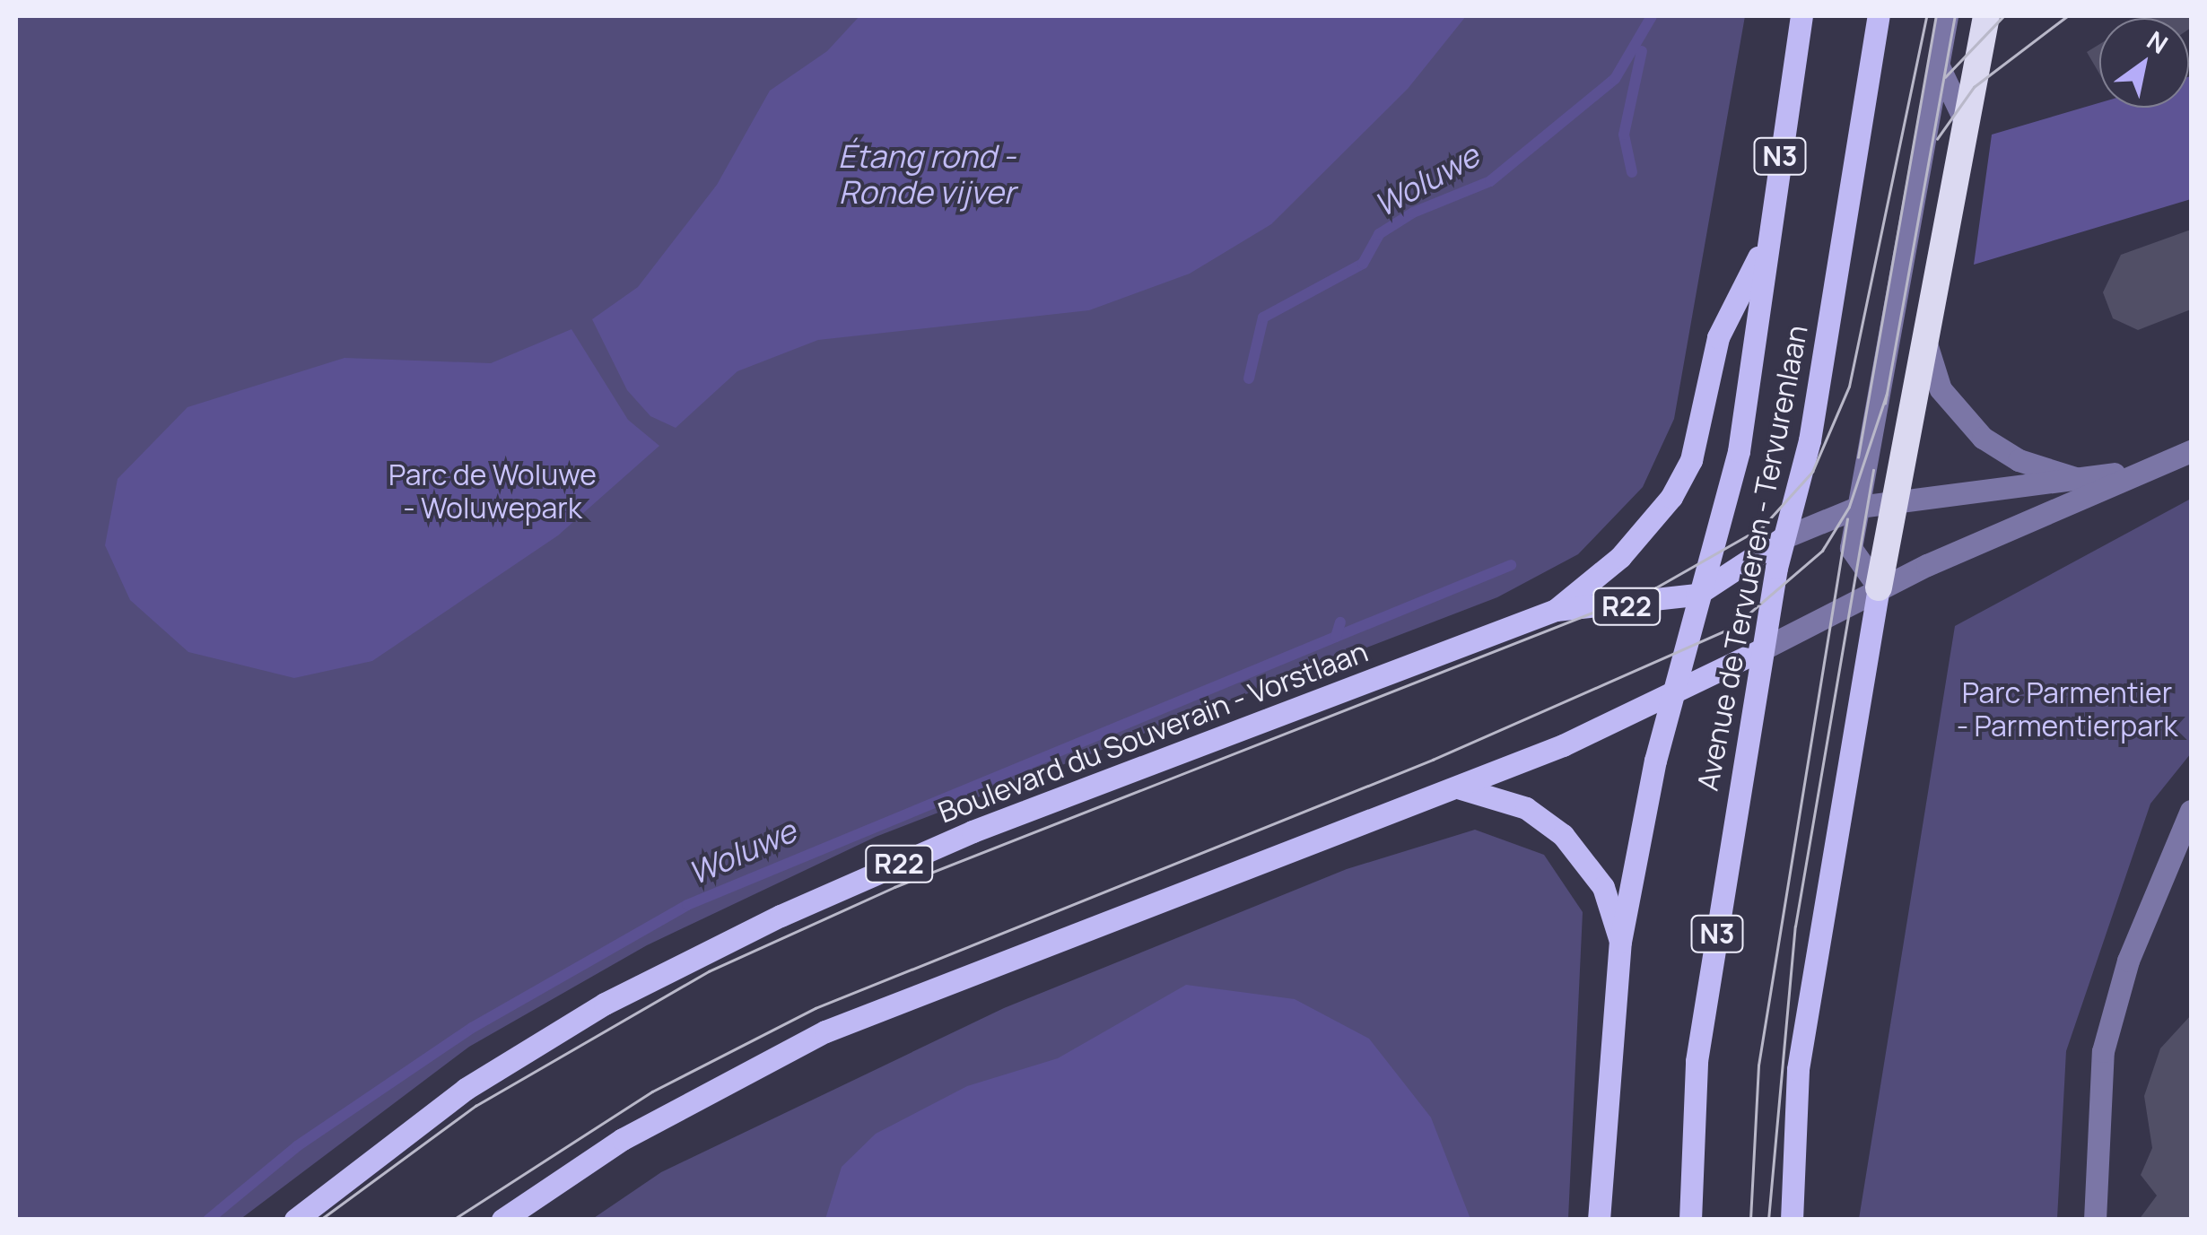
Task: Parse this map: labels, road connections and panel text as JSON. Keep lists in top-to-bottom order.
{
  "streets": {
    "main road": [
      "N3",
      "Avenue de Tervueren - Tervurenlaan",
      "R22",
      "Boulevard du Souverain - Vorstlaan"
    ]
  },
  "crossings": [
    ["Avenue de Tervueren - Tervurenlaan", "Boulevard du Souverain - Vorstlaan"]
  ],
  "water": ["Étang rond - Ronde vijver", "Woluwe"],
  "parks": ["Parc de Woluwe - Woluwepark", "Parc Parmentier - Parmentierpark"],
  "north": "top right"
}
